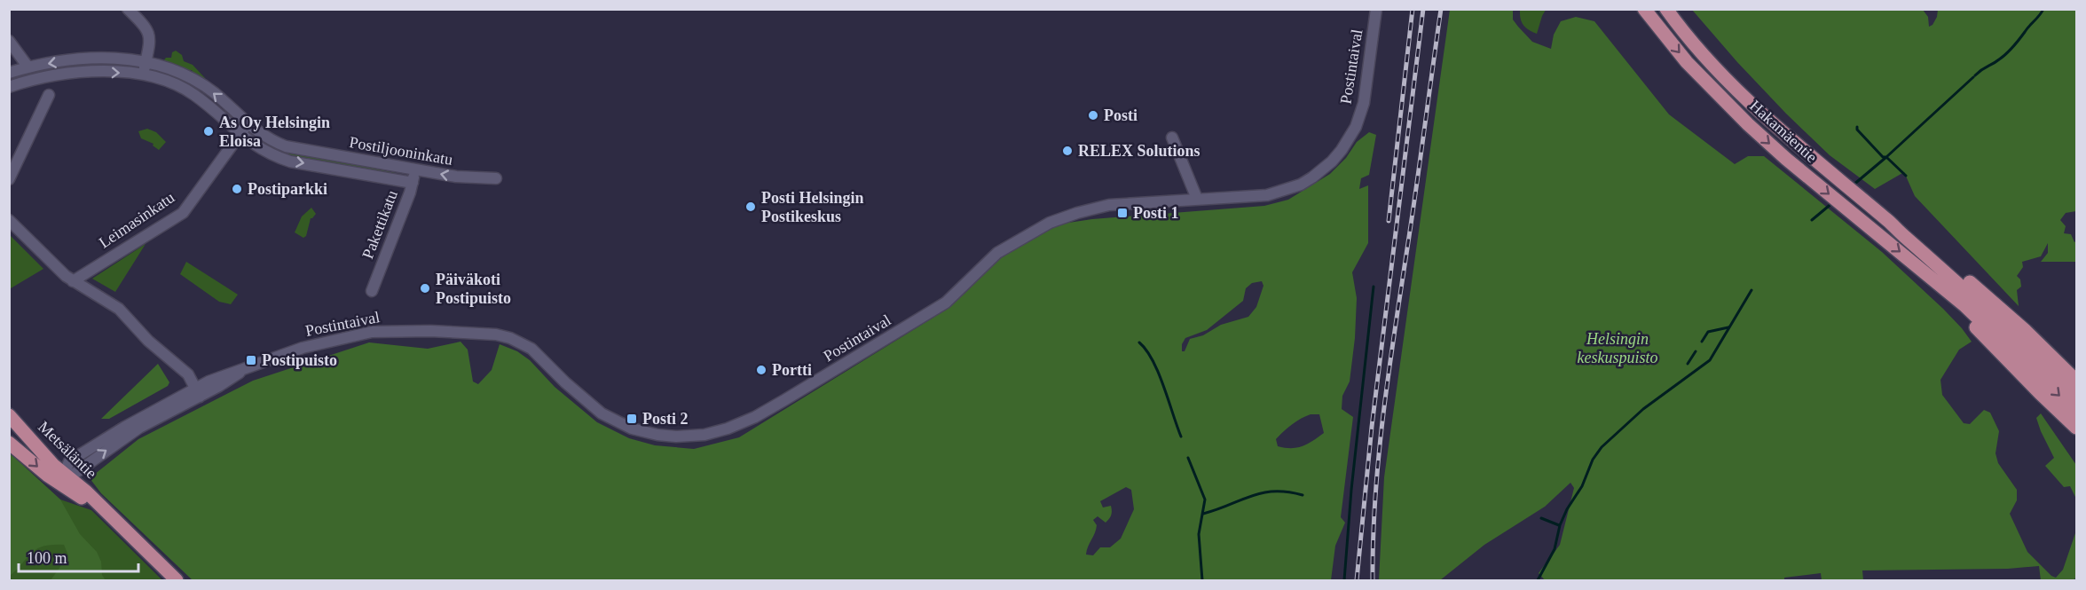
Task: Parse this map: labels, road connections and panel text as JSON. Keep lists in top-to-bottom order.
{
  "streets": {
    "main road": ["Hakamäentie", "Metsäläntie"],
    "street": [
      "Postintaival",
      "Postiljooninkatu",
      "Leimasinkatu",
      "Pakettikatu"
    ]
  },
  "crossings": [
    ["Postintaival", "Metsäläntie"],
    ["Postiljooninkatu", "Leimasinkatu"],
    ["Postiljooninkatu", "Pakettikatu"]
  ],
  "parks": ["Helsingin keskuspuisto"],
  "places": {
    "other": [
      "Posti",
      "As Oy Helsingin Eloisa",
      "RELEX Solutions",
      "Postiparkki",
      "Posti Helsingin Postikeskus",
      "Päiväkoti Postipuisto",
      "Portti"
    ],
    "transit": ["Posti 1", "Postipuisto", "Posti 2"]
  },
  "scale_bar": "100 m"
}
